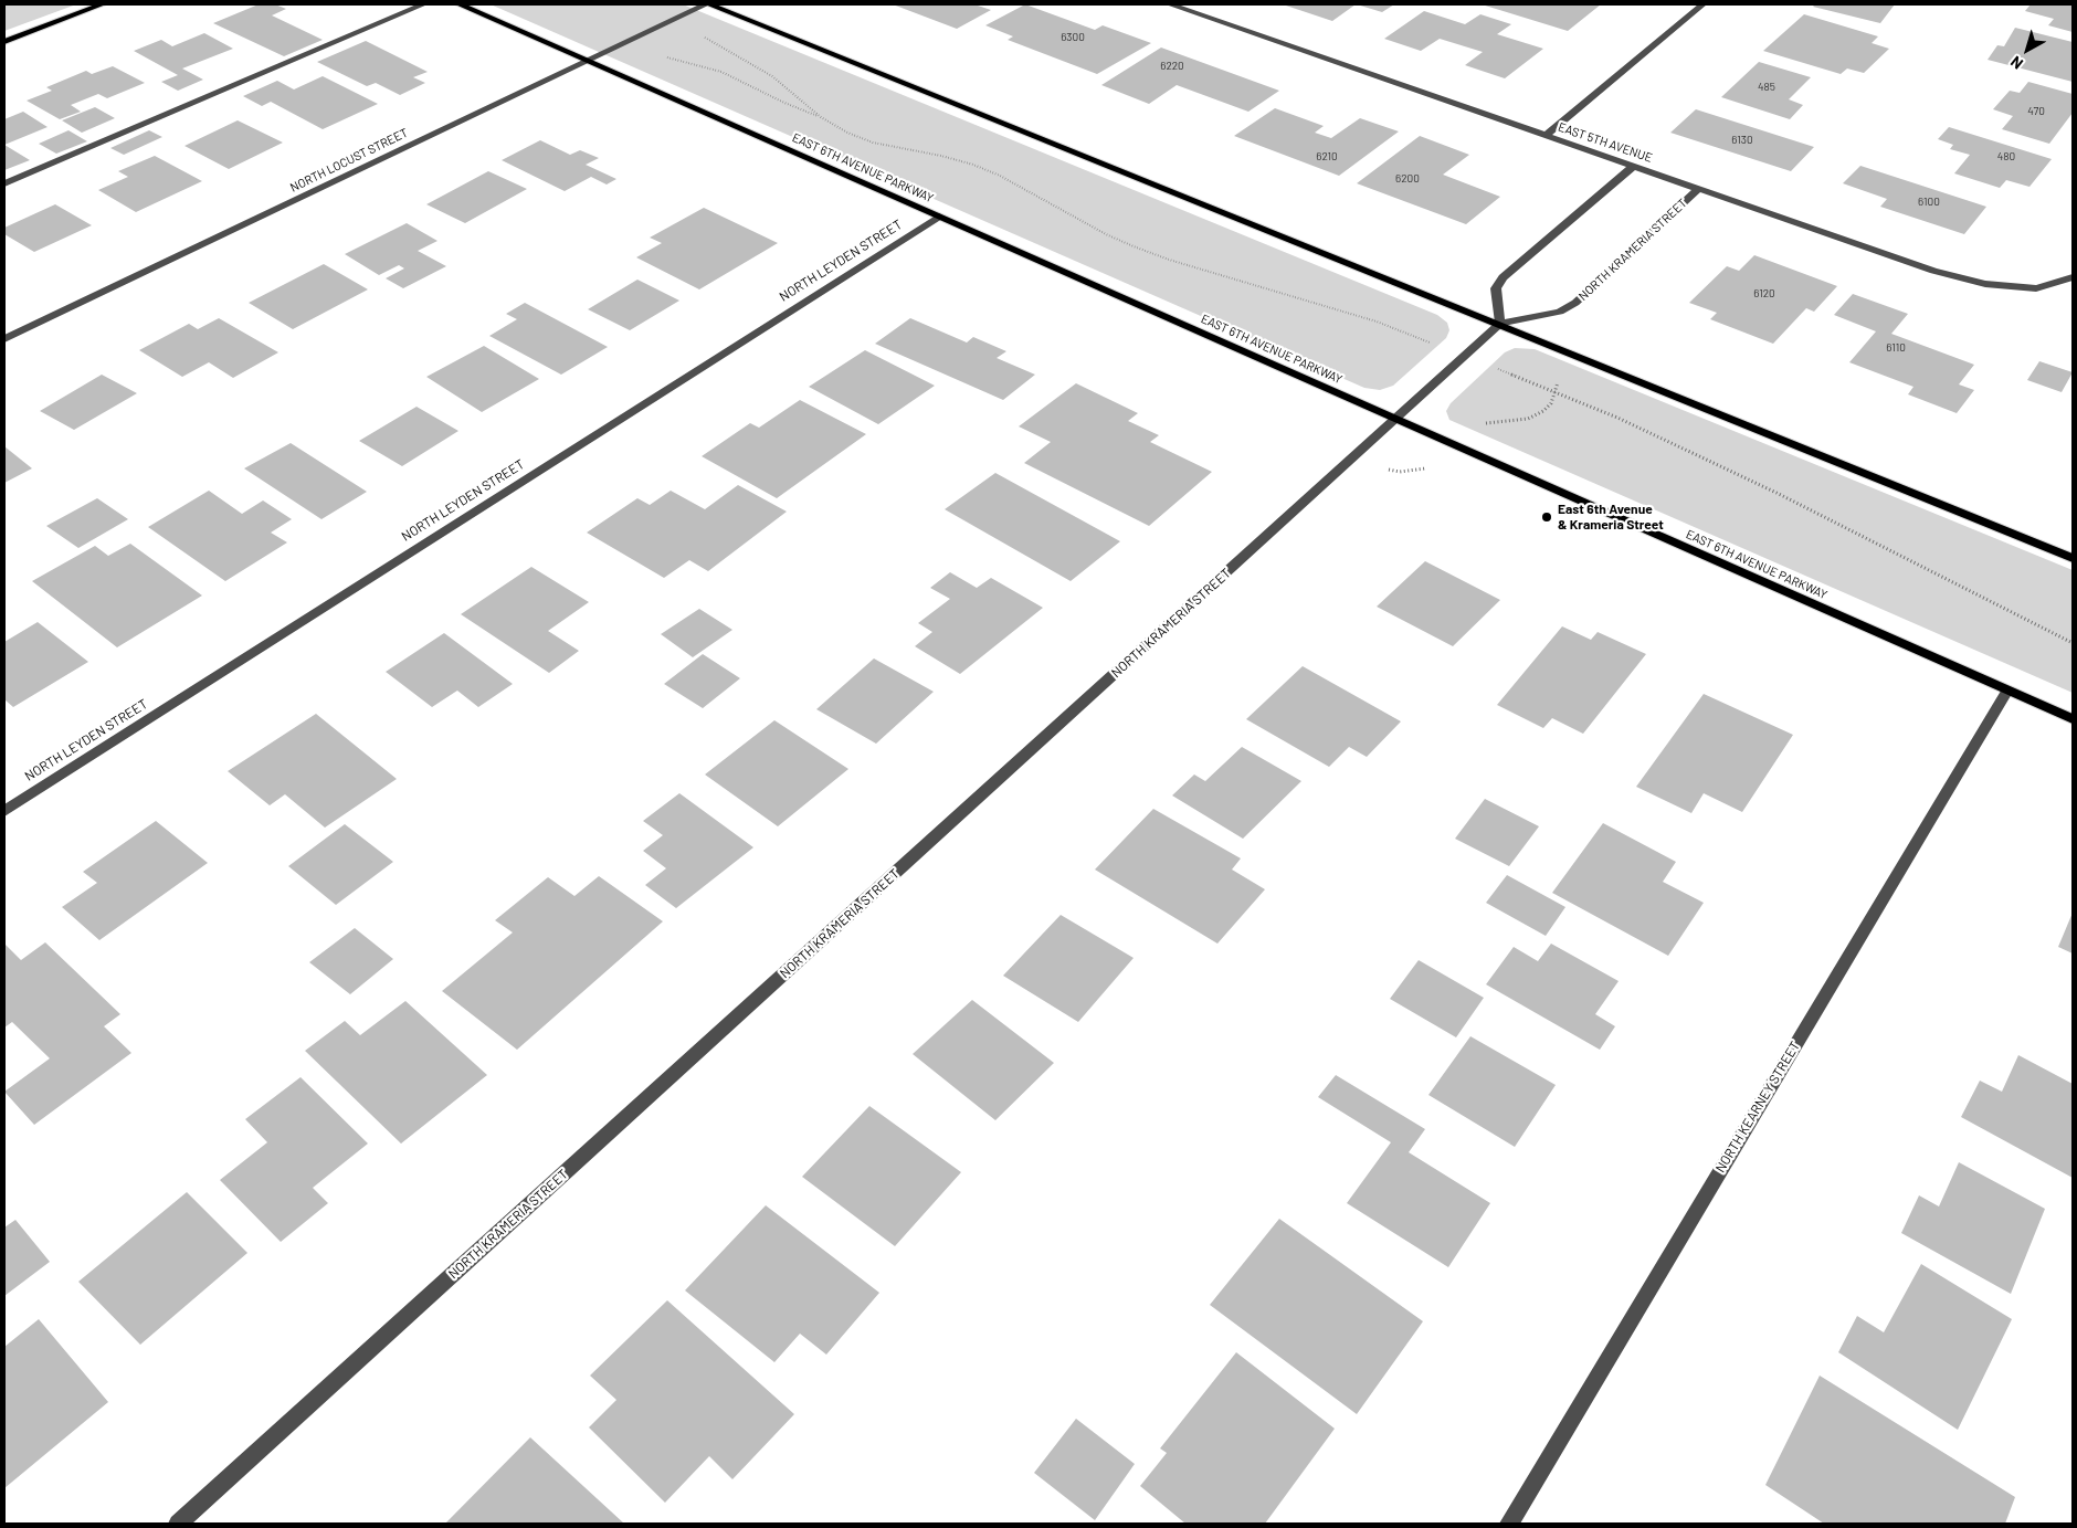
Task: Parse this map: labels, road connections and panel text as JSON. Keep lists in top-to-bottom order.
{
  "streets": {
    "main road": ["EAST 6TH AVENUE PARKWAY"],
    "street": [
      "EAST 5TH AVENUE",
      "NORTH LOCUST STREET",
      "NORTH KRAMERIA STREET",
      "NORTH LEYDEN STREET",
      "NORTH KEARNEY STREET"
    ]
  },
  "crossings": [
    ["EAST 5TH AVENUE", "NORTH KRAMERIA STREET"],
    ["NORTH LOCUST STREET", "EAST 6TH AVENUE PARKWAY"],
    ["EAST 6TH AVENUE PARKWAY", "NORTH KRAMERIA STREET"],
    ["EAST 6TH AVENUE PARKWAY", "NORTH LEYDEN STREET"],
    ["EAST 6TH AVENUE PARKWAY", "NORTH KEARNEY STREET"]
  ],
  "places": ["East 6th Avenue & Krameria Street"],
  "house_numbers": [
    "6300",
    "6220",
    "485",
    "470",
    "6130",
    "6210",
    "480",
    "6200",
    "6100",
    "6120",
    "6110"
  ],
  "north": "bottom left"
}
